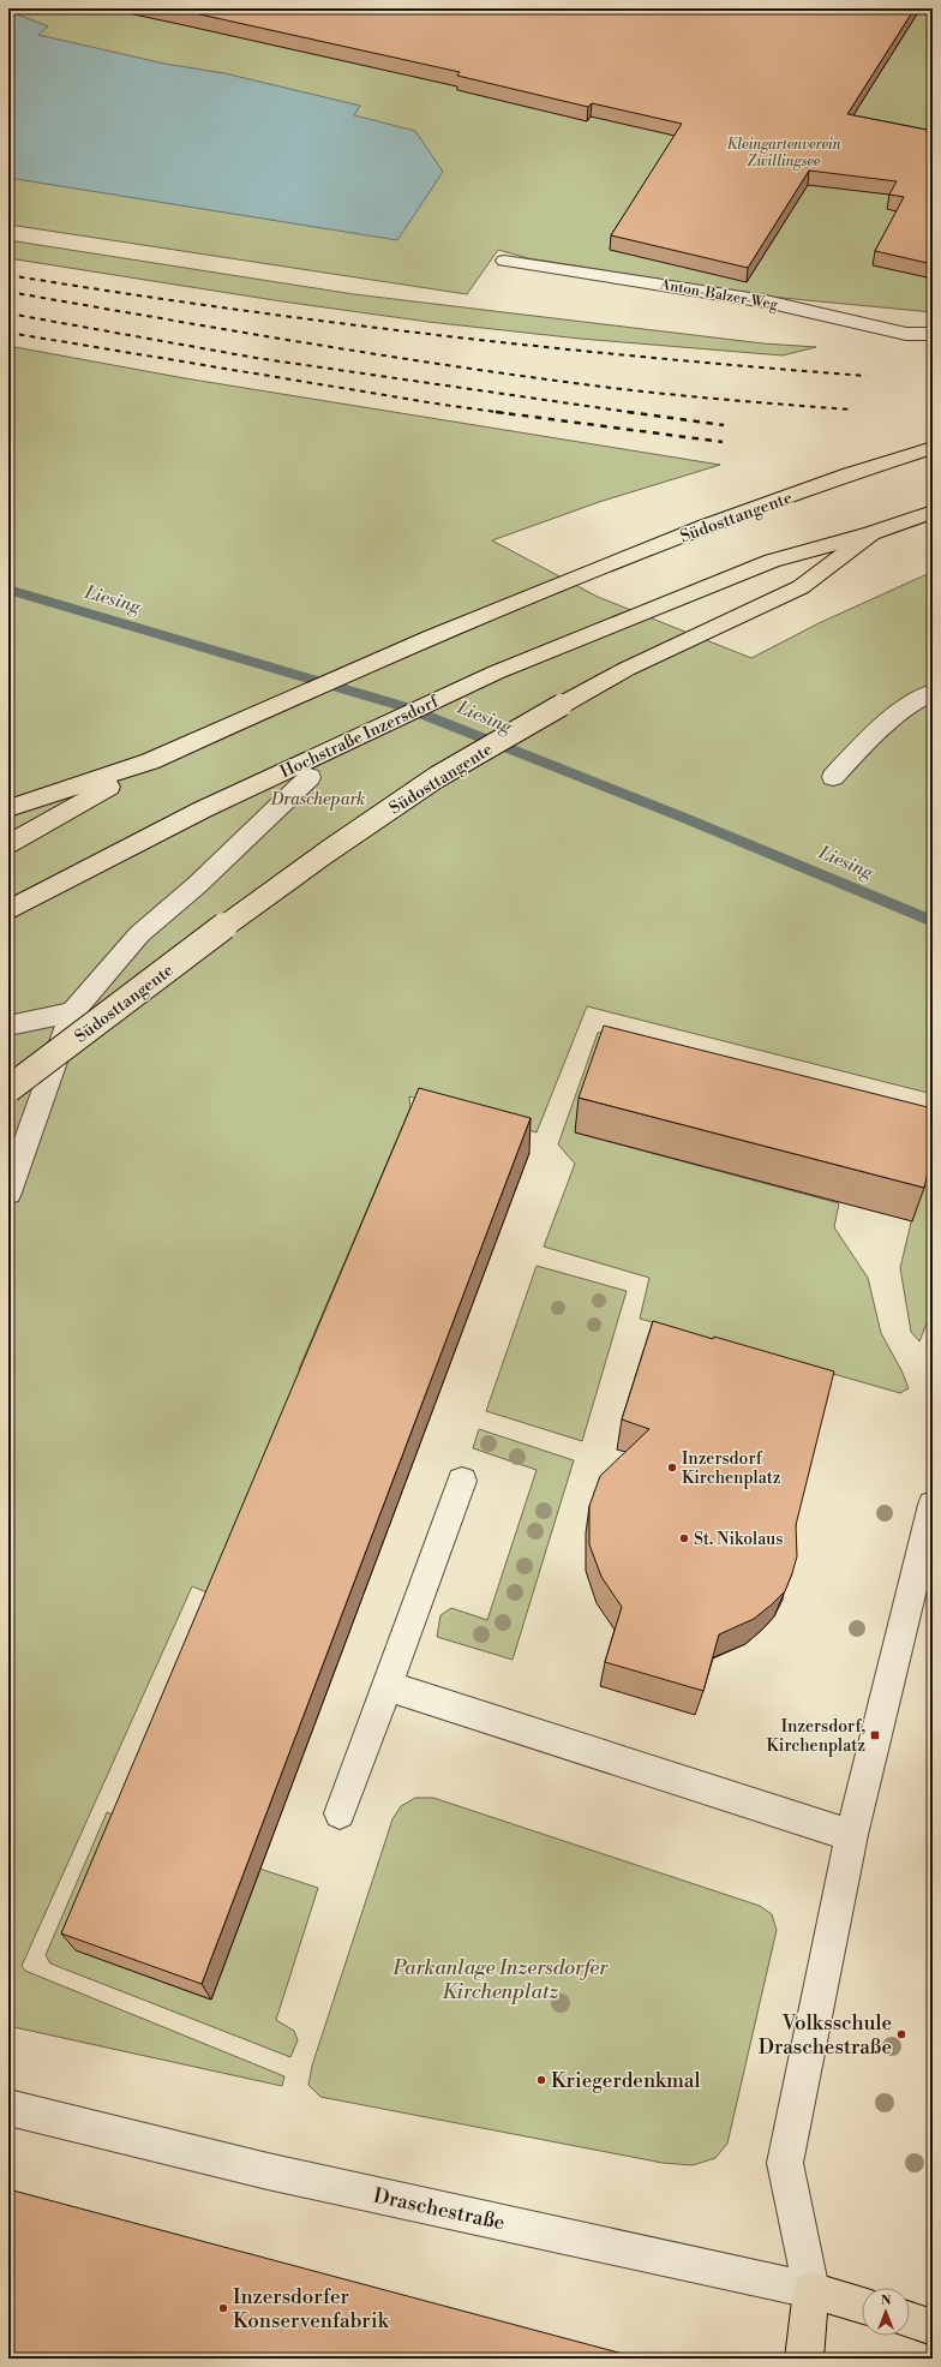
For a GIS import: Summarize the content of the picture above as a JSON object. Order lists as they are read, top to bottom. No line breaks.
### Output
{"streets":{"main road":["Südosttangente","Hochstraße Inzersdorf","Draschestraße"],"street":["Anton-Balzer-Weg"]},"crossings":[["Südosttangente","Hochstraße Inzersdorf"]],"water":["Liesing"],"parks":["Kleingartenverein Zwillingsee","Draschepark","Parkanlage Inzersdorfer Kirchenplatz"],"places":{"other":["Inzersdorf Kirchenplatz","St. Nikolaus","Volksschule Draschestraße","Kriegerdenkmal","Inzersdorfer Konservenfabrik"],"transit":["Inzersdorf, Kirchenplatz"]},"north":"top"}
